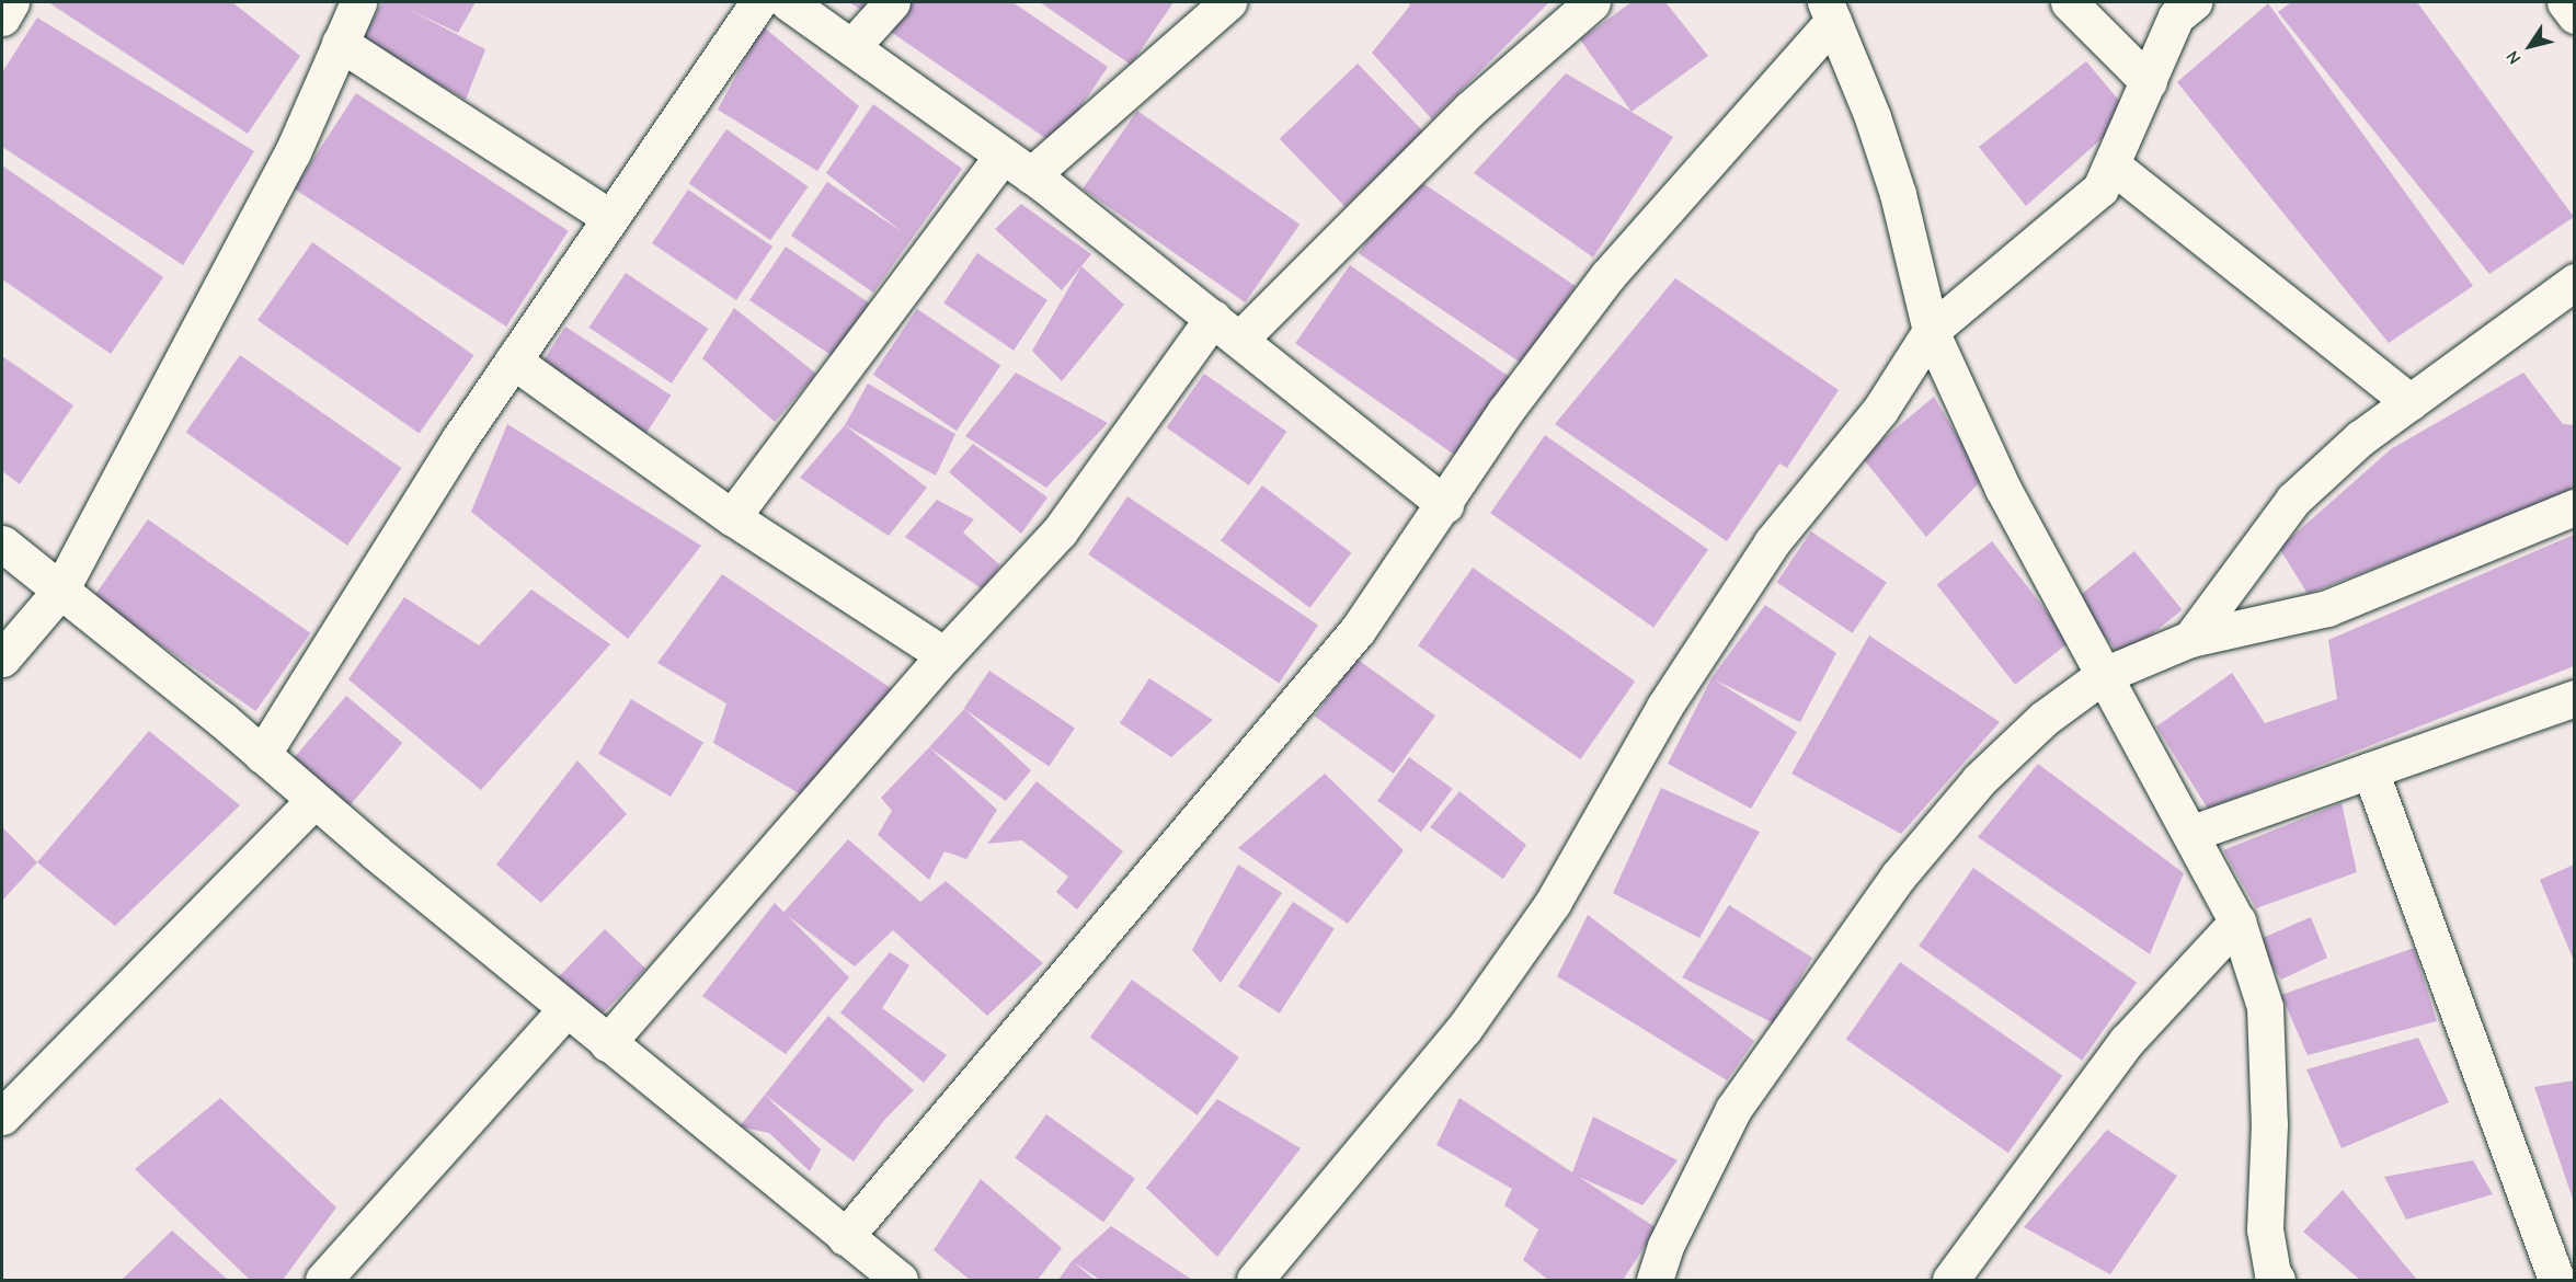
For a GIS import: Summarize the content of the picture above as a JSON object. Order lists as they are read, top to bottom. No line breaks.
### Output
{"north":"bottom left"}
